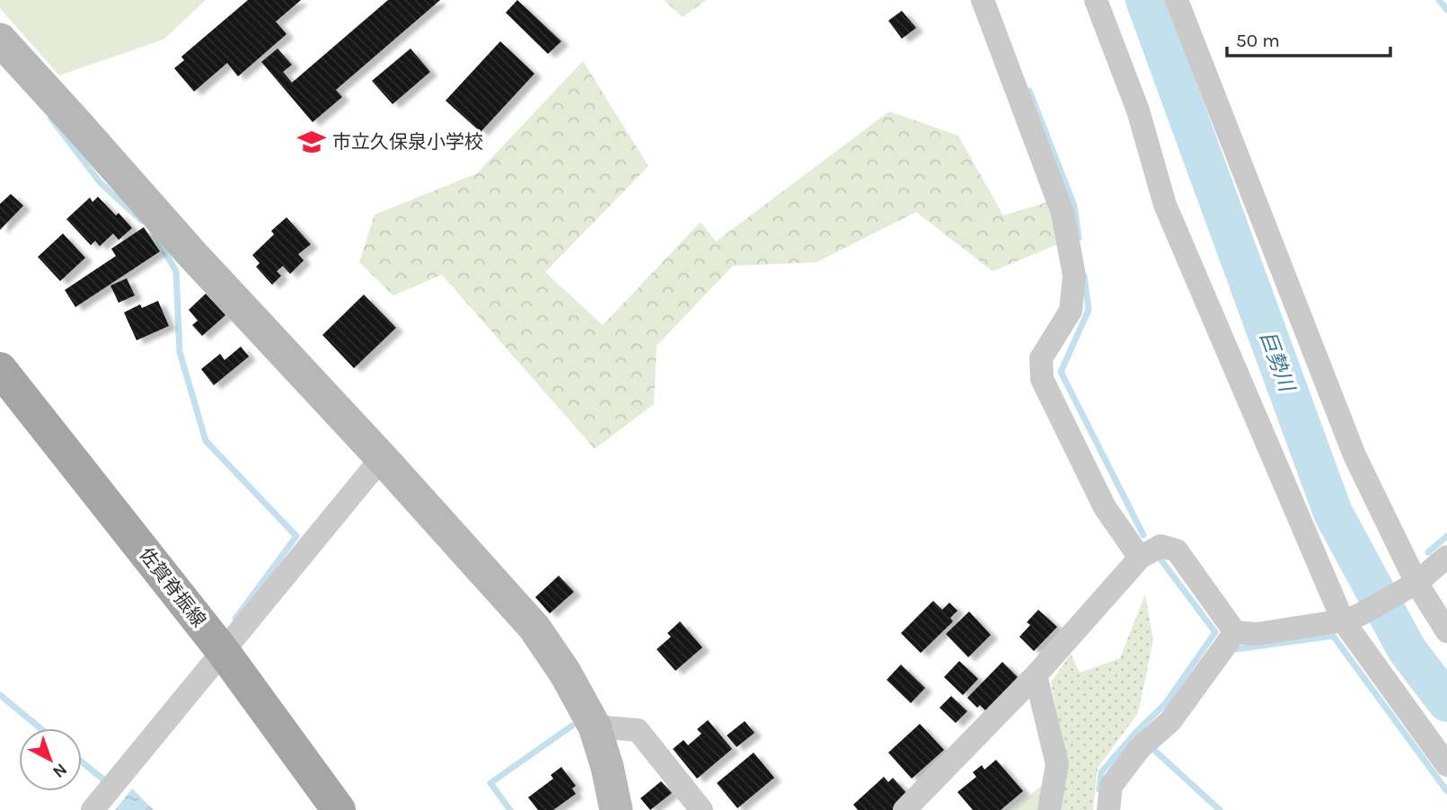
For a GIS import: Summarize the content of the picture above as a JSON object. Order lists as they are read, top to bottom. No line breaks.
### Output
{"streets":{"main road":["佐賀脊振線"]},"water":["巨勢川"],"places":{"school or university":["市立久保泉小学校"]},"scale_bar":"50 m","north":"bottom right"}
